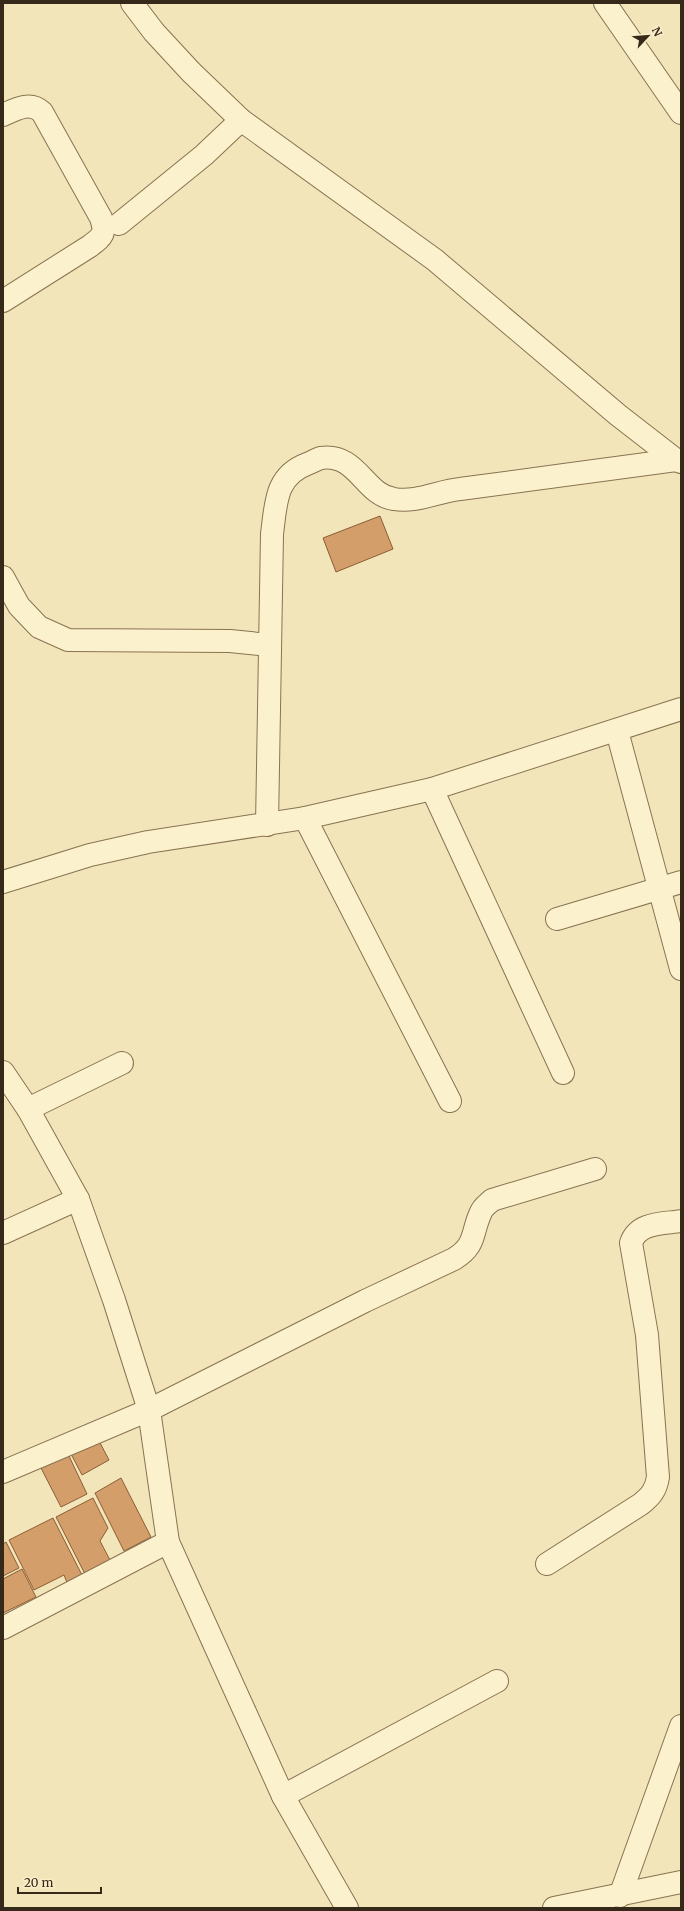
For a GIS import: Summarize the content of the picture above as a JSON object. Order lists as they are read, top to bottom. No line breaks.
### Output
{"scale_bar":"20 m","north":"top right"}
